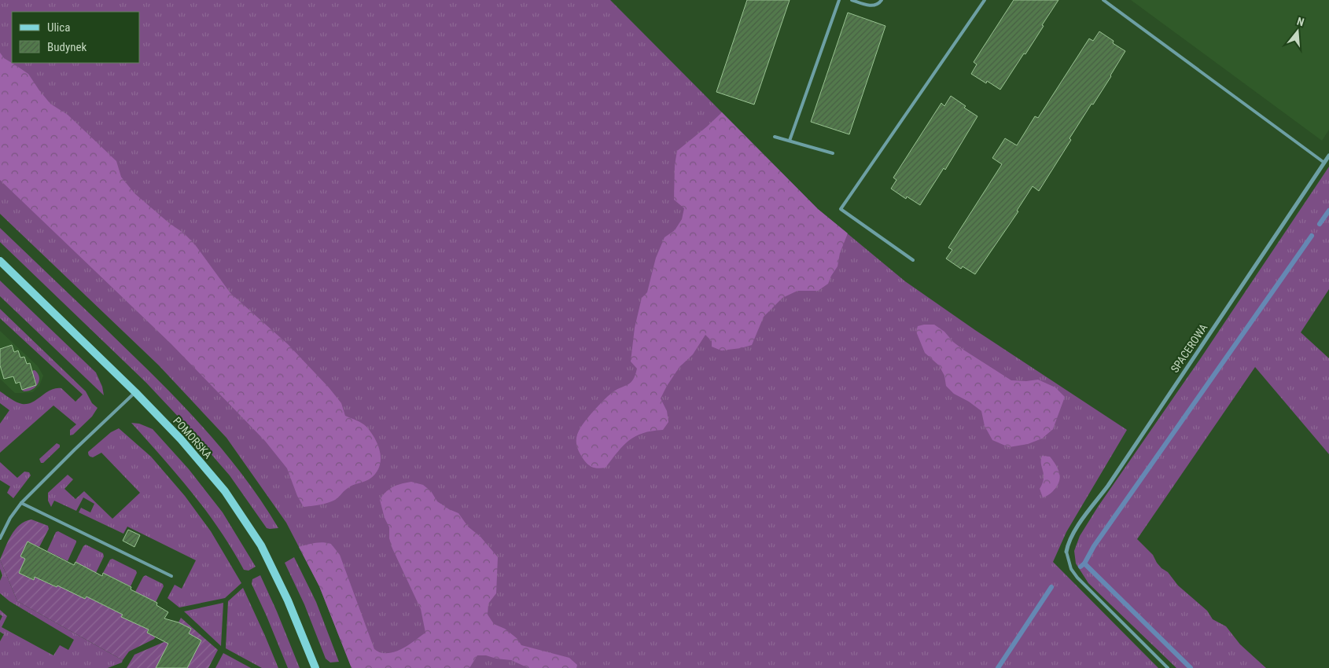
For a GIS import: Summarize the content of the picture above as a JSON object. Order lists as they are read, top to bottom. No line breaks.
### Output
{"streets":{"main road":["POMORSKA"],"street":["SPACEROWA"]},"legend":["Ulica","Budynek"],"north":"top"}
